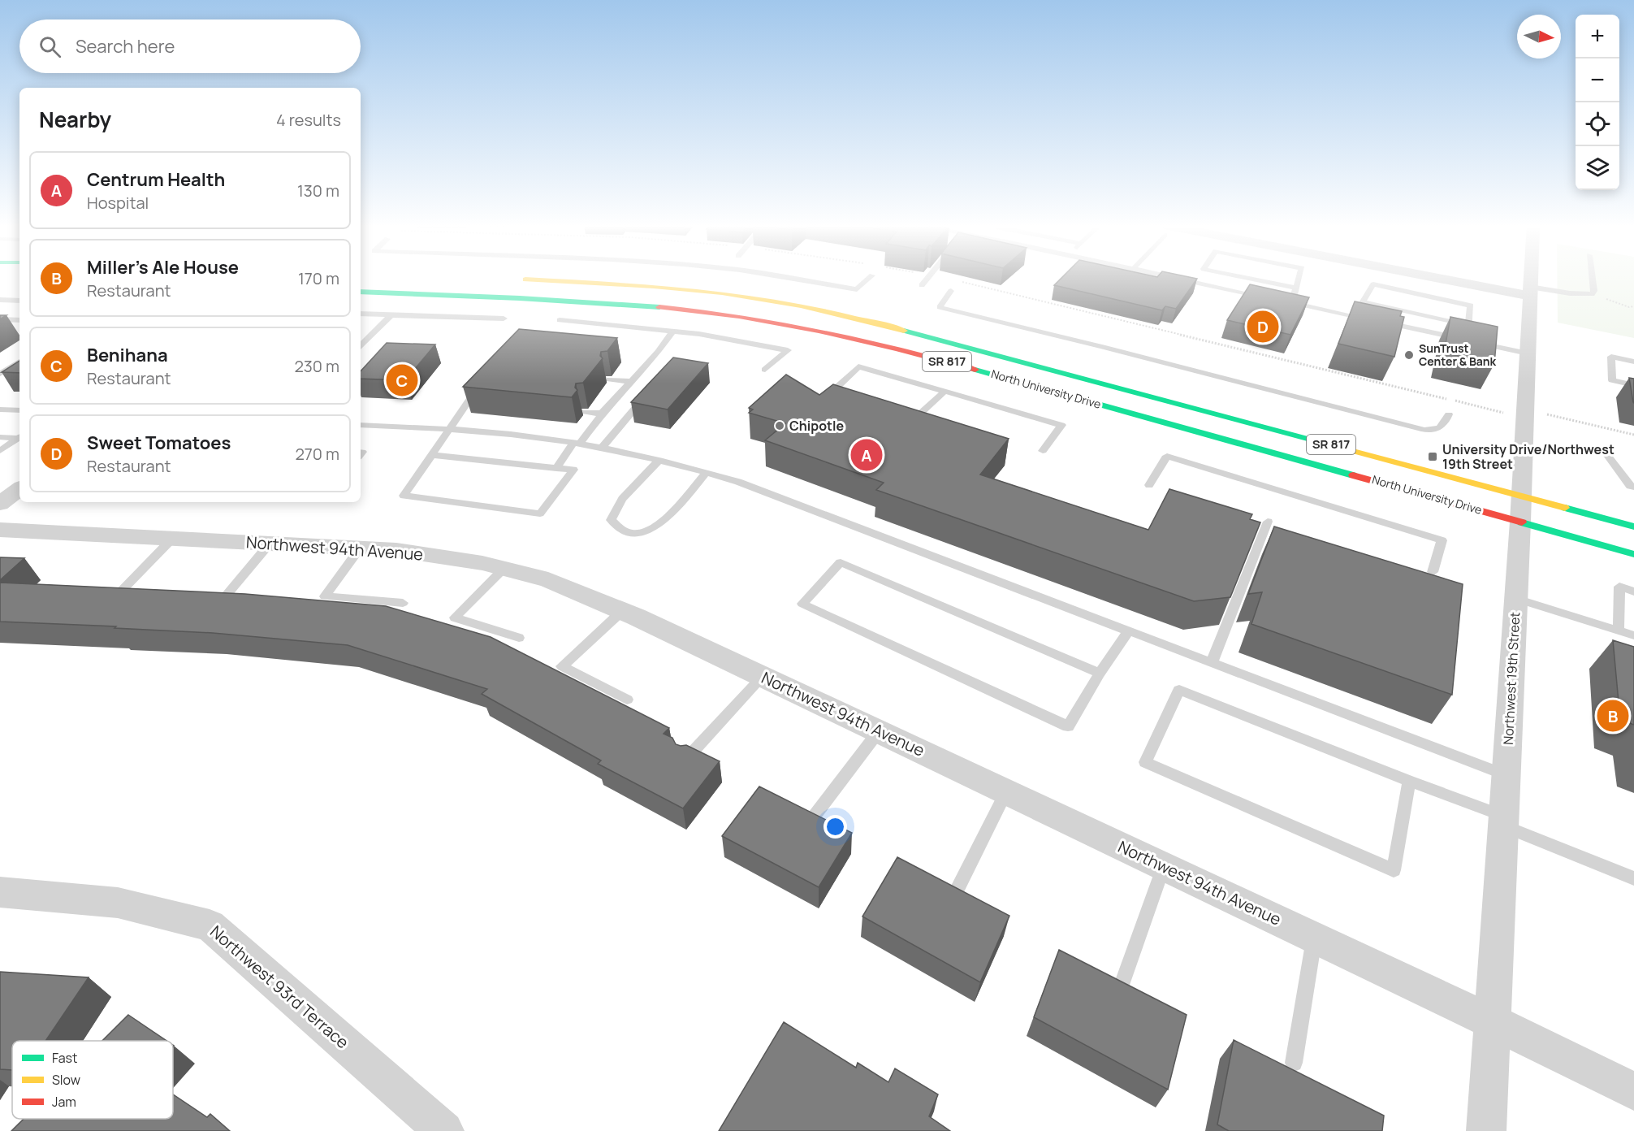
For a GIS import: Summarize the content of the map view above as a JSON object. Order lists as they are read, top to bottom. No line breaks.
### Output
{"streets":{"main road":["SR 817","North University Drive"],"street":["Northwest 94th Avenue","Northwest 19th Street","Northwest 93rd Terrace"]},"crossings":[["North University Drive","Northwest 19th Street"],["Northwest 94th Avenue","Northwest 19th Street"]],"places":{"other":["SunTrust Center & Bank","Chipotle"],"transit":["University Drive/Northwest 19th Street"]},"legend":["Fast","Slow","Jam"],"north":"right","page":{"map_buttons":["+","−"],"search":"Search here","heading":["Nearby","4 results"],"list":[{"mark":"A","name":"Centrum Health","note":"Hospital","value":"130 m"},{"mark":"B","name":"Miller's Ale House","note":"Restaurant","value":"170 m"},{"mark":"C","name":"Benihana","note":"Restaurant","value":"230 m"},{"mark":"D","name":"Sweet Tomatoes","note":"Restaurant","value":"270 m"}],"pins":["D","C","A","B"]}}
